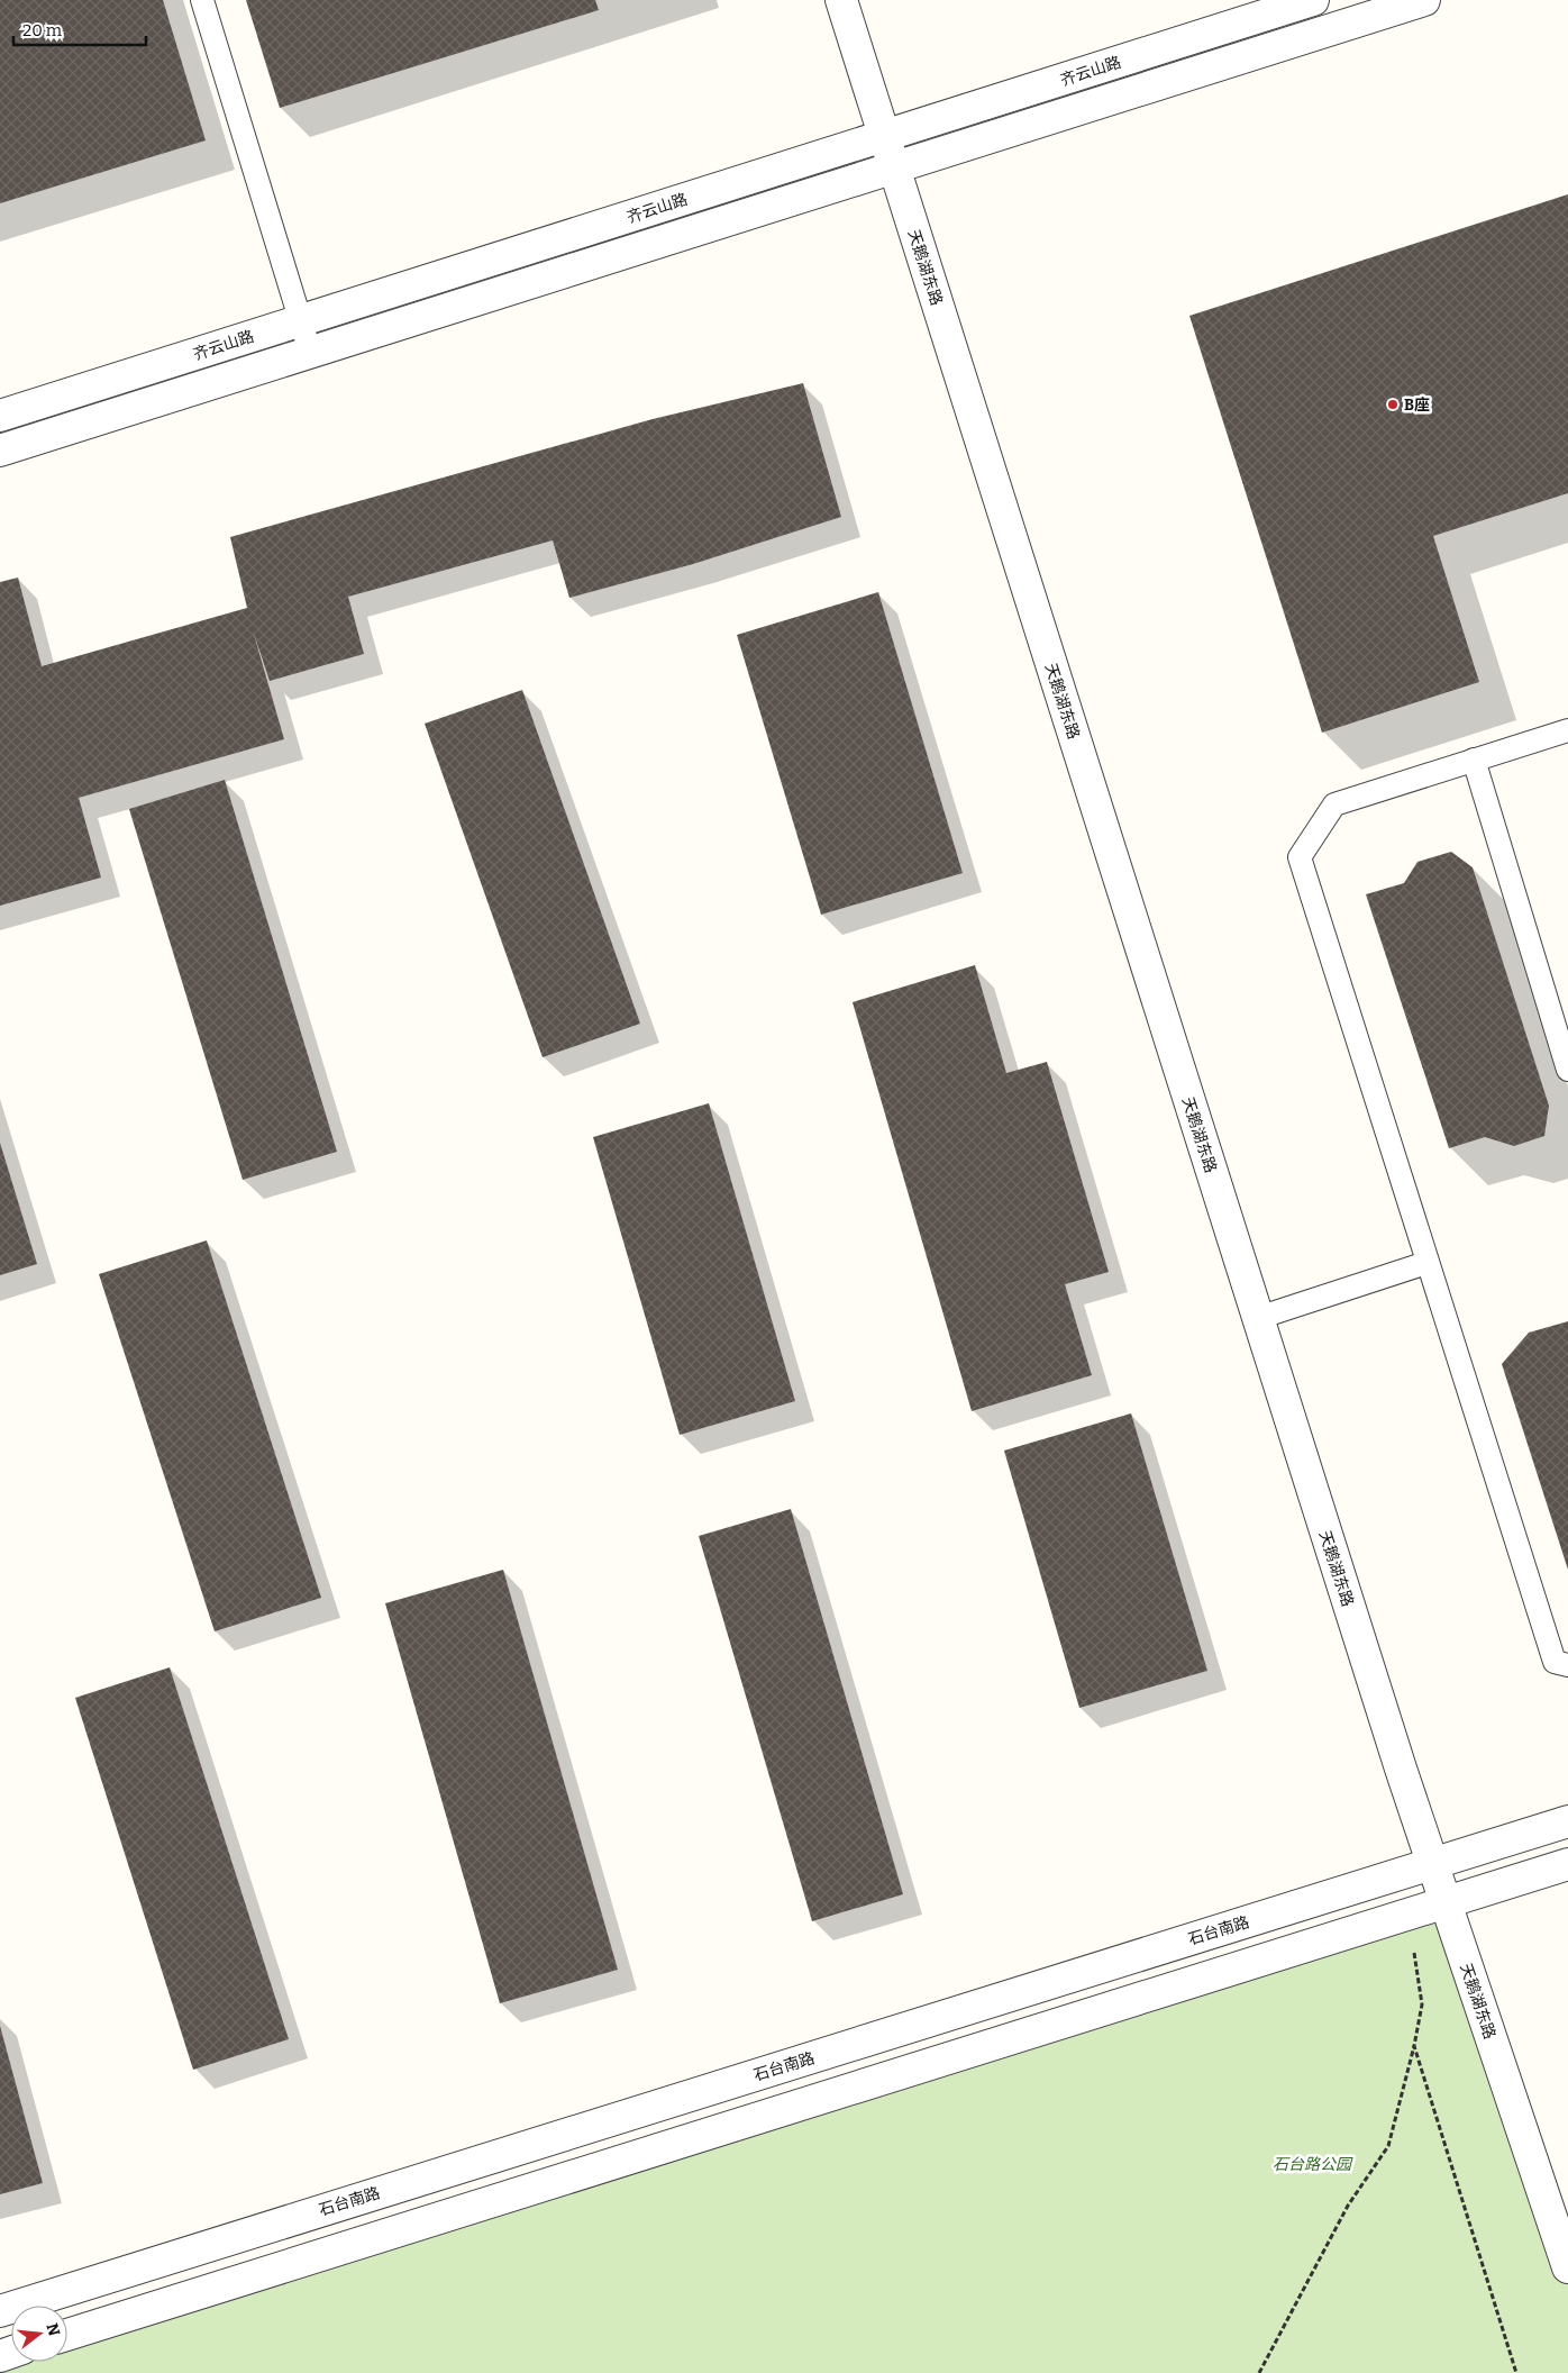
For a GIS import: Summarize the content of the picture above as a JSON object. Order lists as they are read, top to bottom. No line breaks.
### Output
{"streets":{"street":["齐云山路","天鹅湖东路","石台南路"]},"crossings":[["齐云山路","天鹅湖东路"],["天鹅湖东路","石台南路"]],"parks":["石台路公园"],"places":["B座"],"scale_bar":"20 m","north":"right"}
